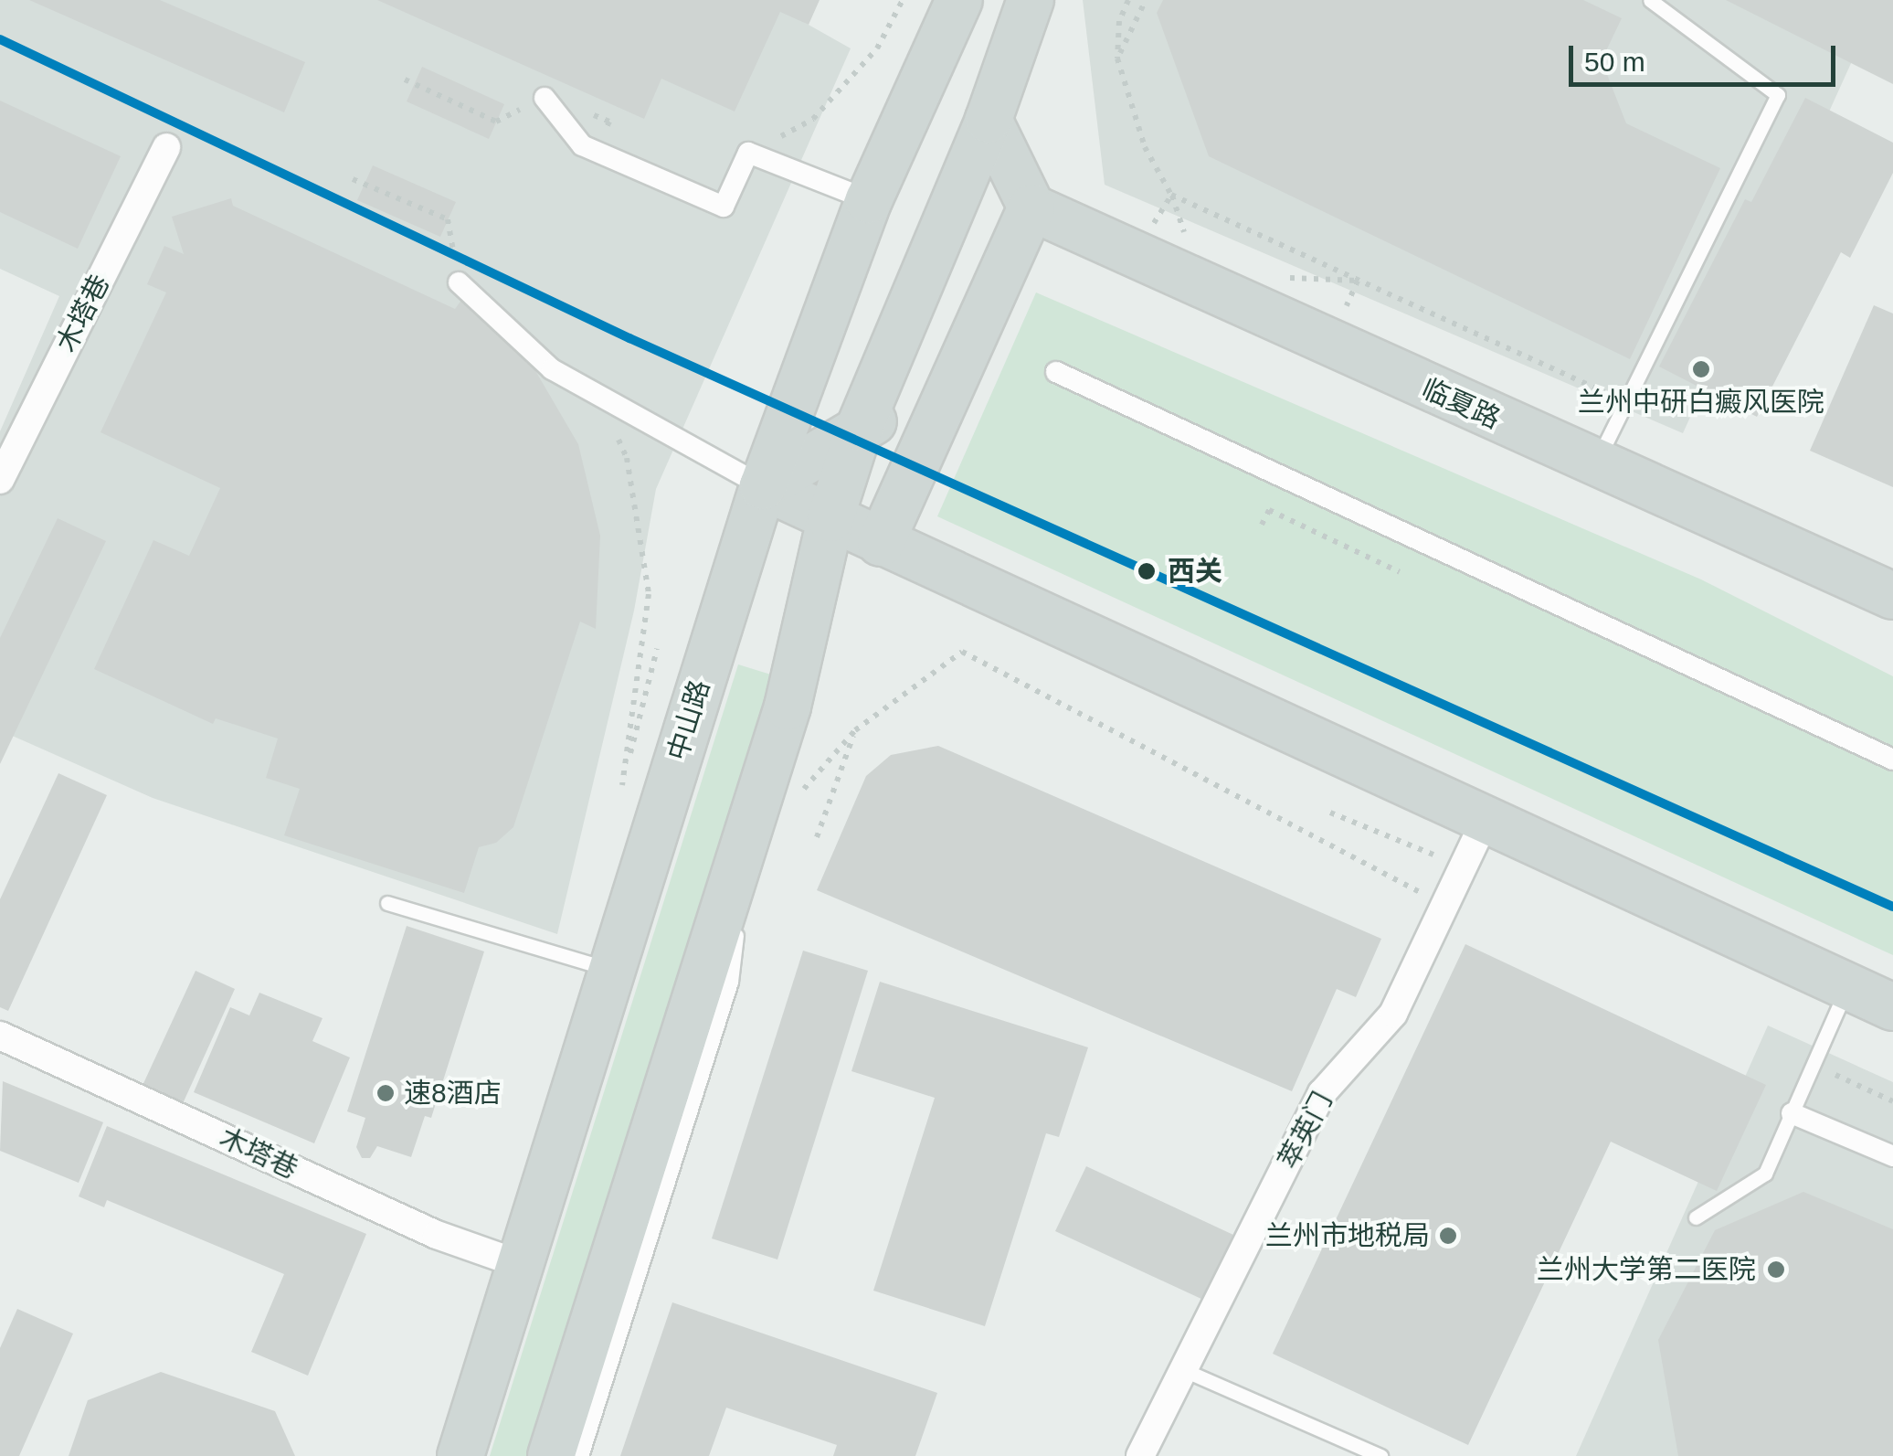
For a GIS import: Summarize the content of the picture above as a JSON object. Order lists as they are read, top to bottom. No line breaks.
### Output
{"streets":{"main road":["临夏路","中山路"],"street":["木塔巷","萃英门"]},"crossings":[["木塔巷","中山路"]],"places":["兰州中研白癜风医院","西关","速8酒店","兰州市地税局","兰州大学第二医院"],"scale_bar":"50 m"}
